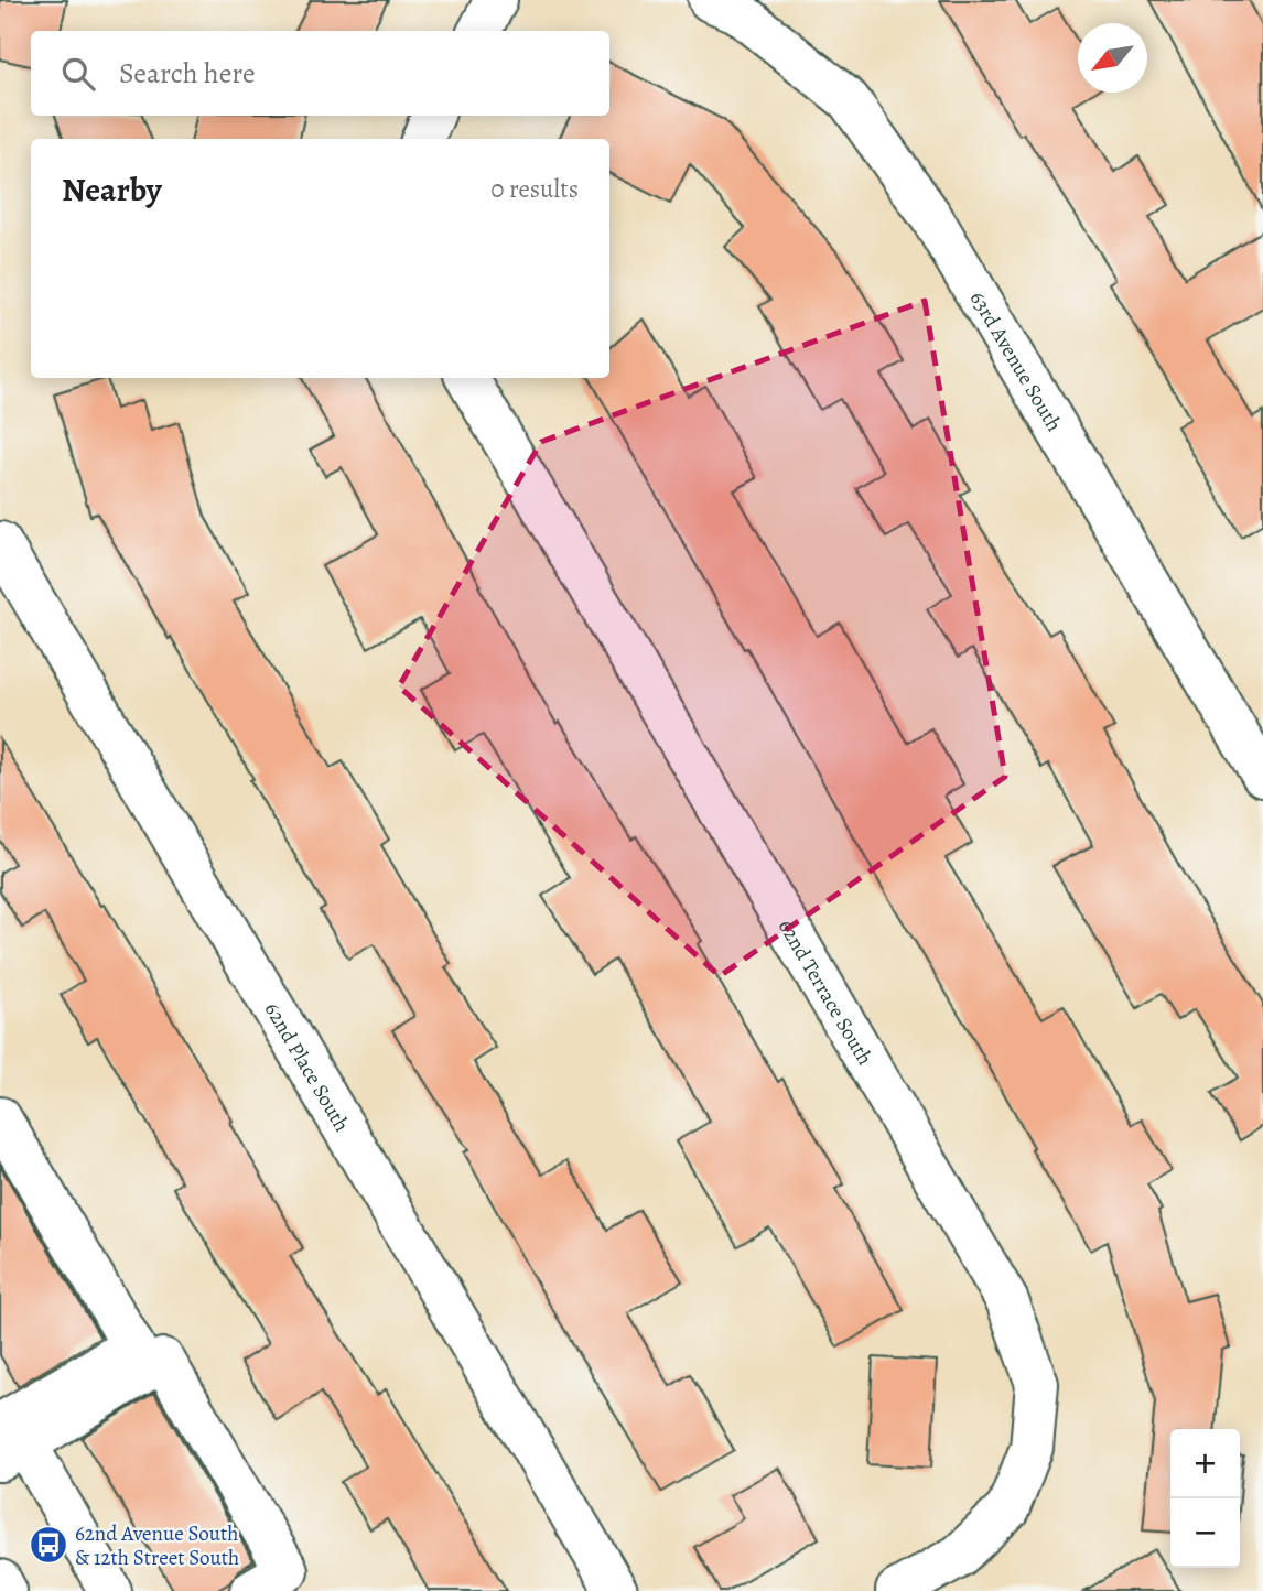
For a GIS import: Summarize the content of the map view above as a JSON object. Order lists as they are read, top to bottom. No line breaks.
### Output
{"streets":{"street":["63rd Avenue South","62nd Terrace South","62nd Place South"]},"places":{"bus stop":["62nd Avenue South & 12th Street South"]},"north":"bottom left","page":{"search":"Search here","heading":["Nearby","0 results"],"map_buttons":["+","−"]}}
